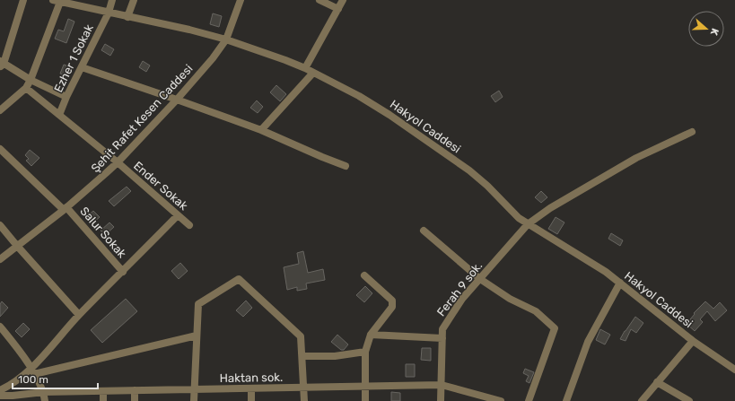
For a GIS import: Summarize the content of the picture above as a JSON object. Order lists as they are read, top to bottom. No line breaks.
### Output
{"streets":{"street":["Ezher 1 Sokak","Şehit Rafet Kesen Caddesi","Hakyol Caddesi","Ender Sokak","Salur Sokak","Ferah 9 sok.","Haktan sok."]},"crossings":[["Ezher 1 Sokak","Hakyol Caddesi"],["Ezher 1 Sokak","Ender Sokak"],["Şehit Rafet Kesen Caddesi","Hakyol Caddesi"],["Şehit Rafet Kesen Caddesi","Ender Sokak"],["Şehit Rafet Kesen Caddesi","Salur Sokak"],["Hakyol Caddesi","Ferah 9 sok."],["Ferah 9 sok.","Haktan sok."]],"scale_bar":"100 m","north":"right"}
